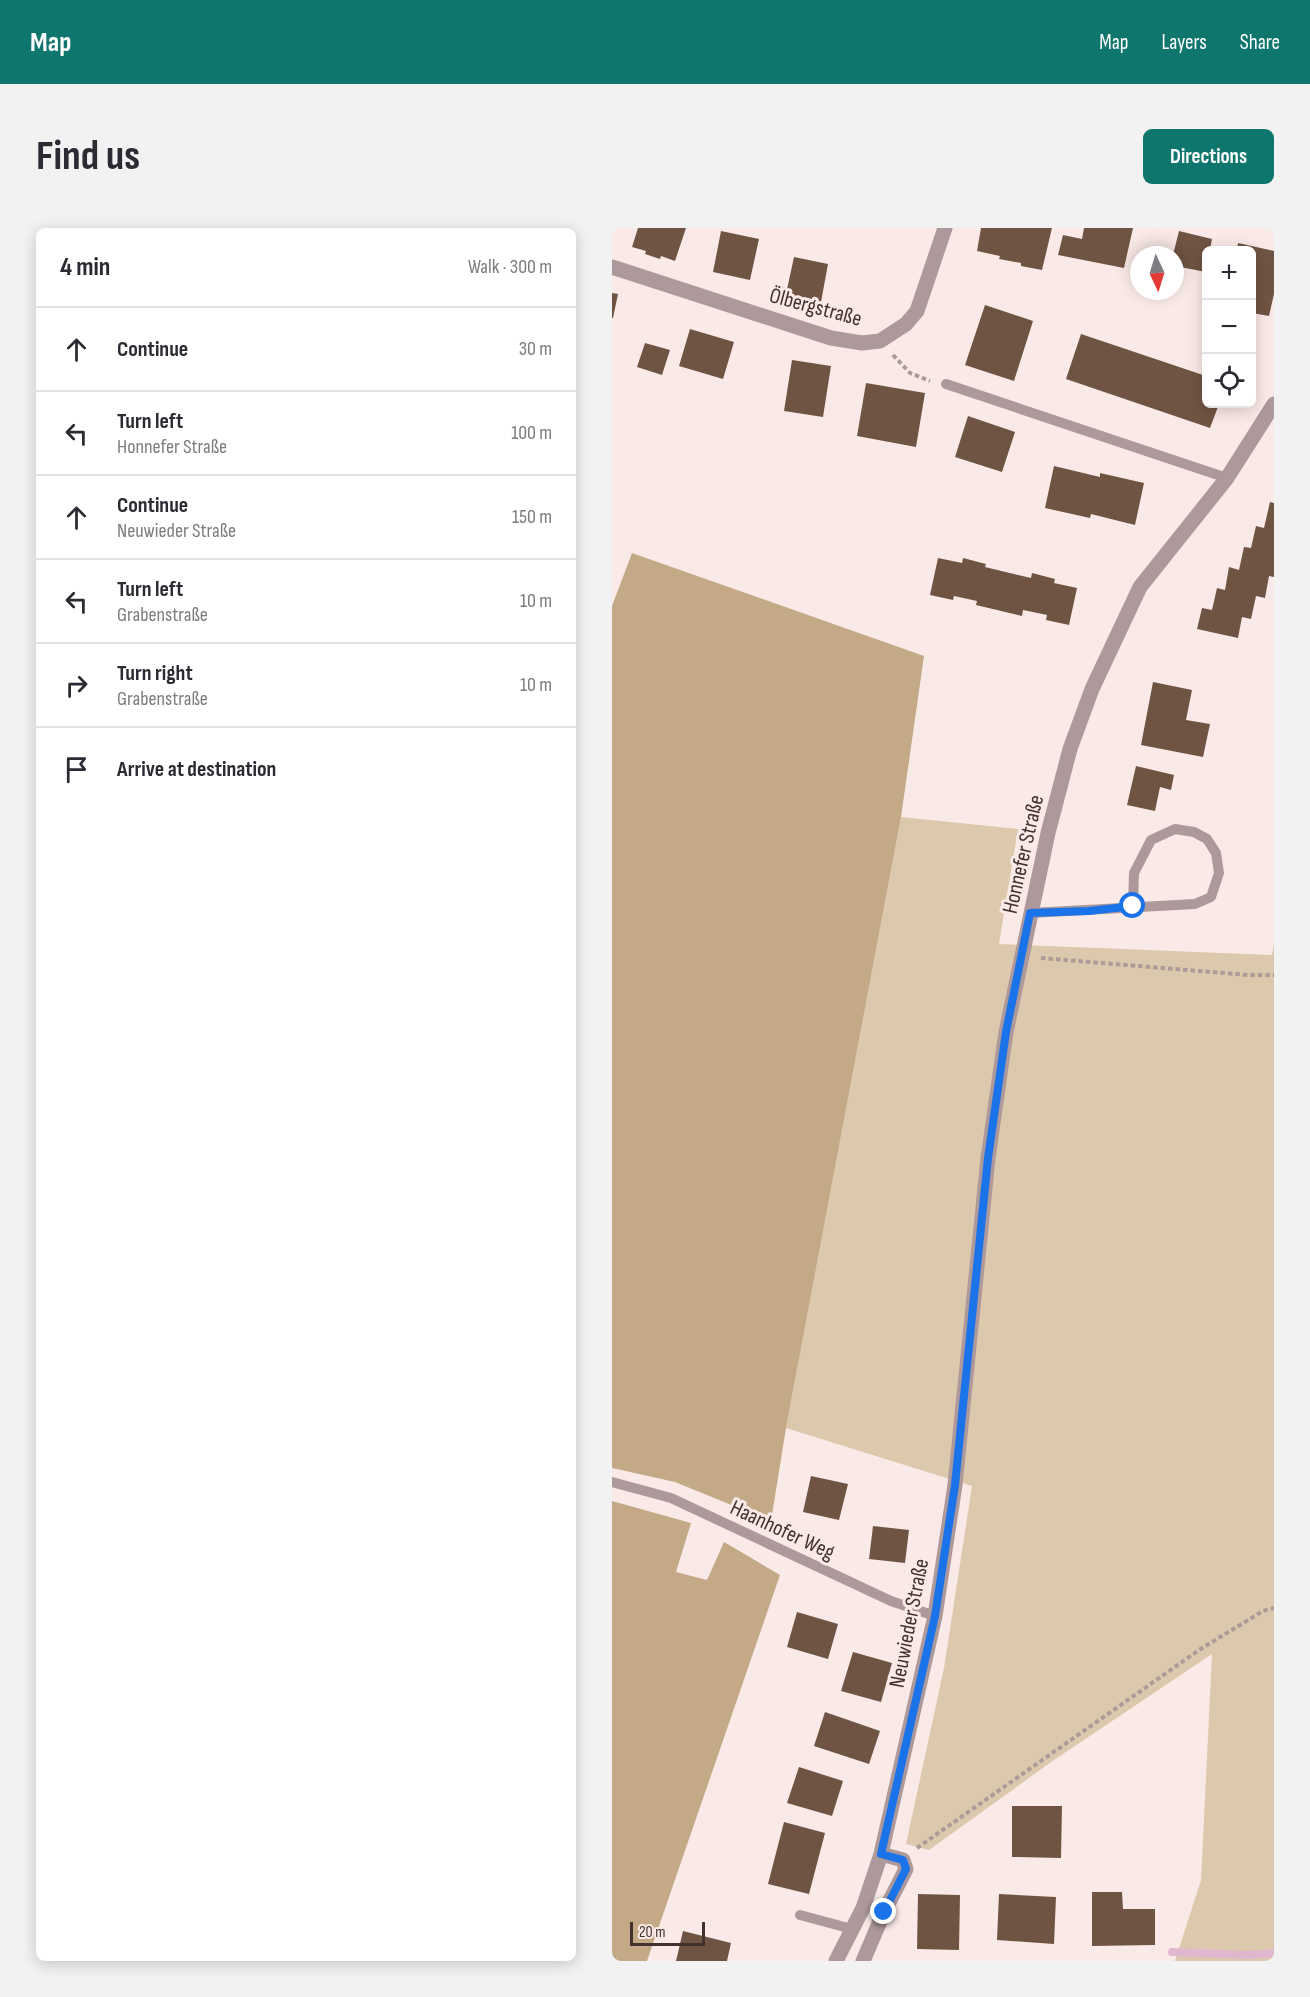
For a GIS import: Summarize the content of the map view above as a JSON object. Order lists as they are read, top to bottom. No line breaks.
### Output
{"streets":{"street":["Ölbergstraße","Honnefer Straße","Neuwieder Straße"],"lane":["Haanhofer Weg"]},"crossings":[["Honnefer Straße","Neuwieder Straße"],["Haanhofer Weg","Neuwieder Straße"]],"scale_bar":"20 m","north":"bottom","page":{"header":"Map","nav":["Map","Layers","Share"],"buttons":"Directions","title":"Find us","heading":["4 min","Walk · 300 m"],"map_buttons":["+","−"],"list":[["Continue","30 m"],["Turn left","Honnefer Straße","100 m"],["Continue","Neuwieder Straße","150 m"],["Turn left","Grabenstraße","10 m"],["Turn right","Grabenstraße","10 m"],"Arrive at destination"],"scale":"20 m"}}
